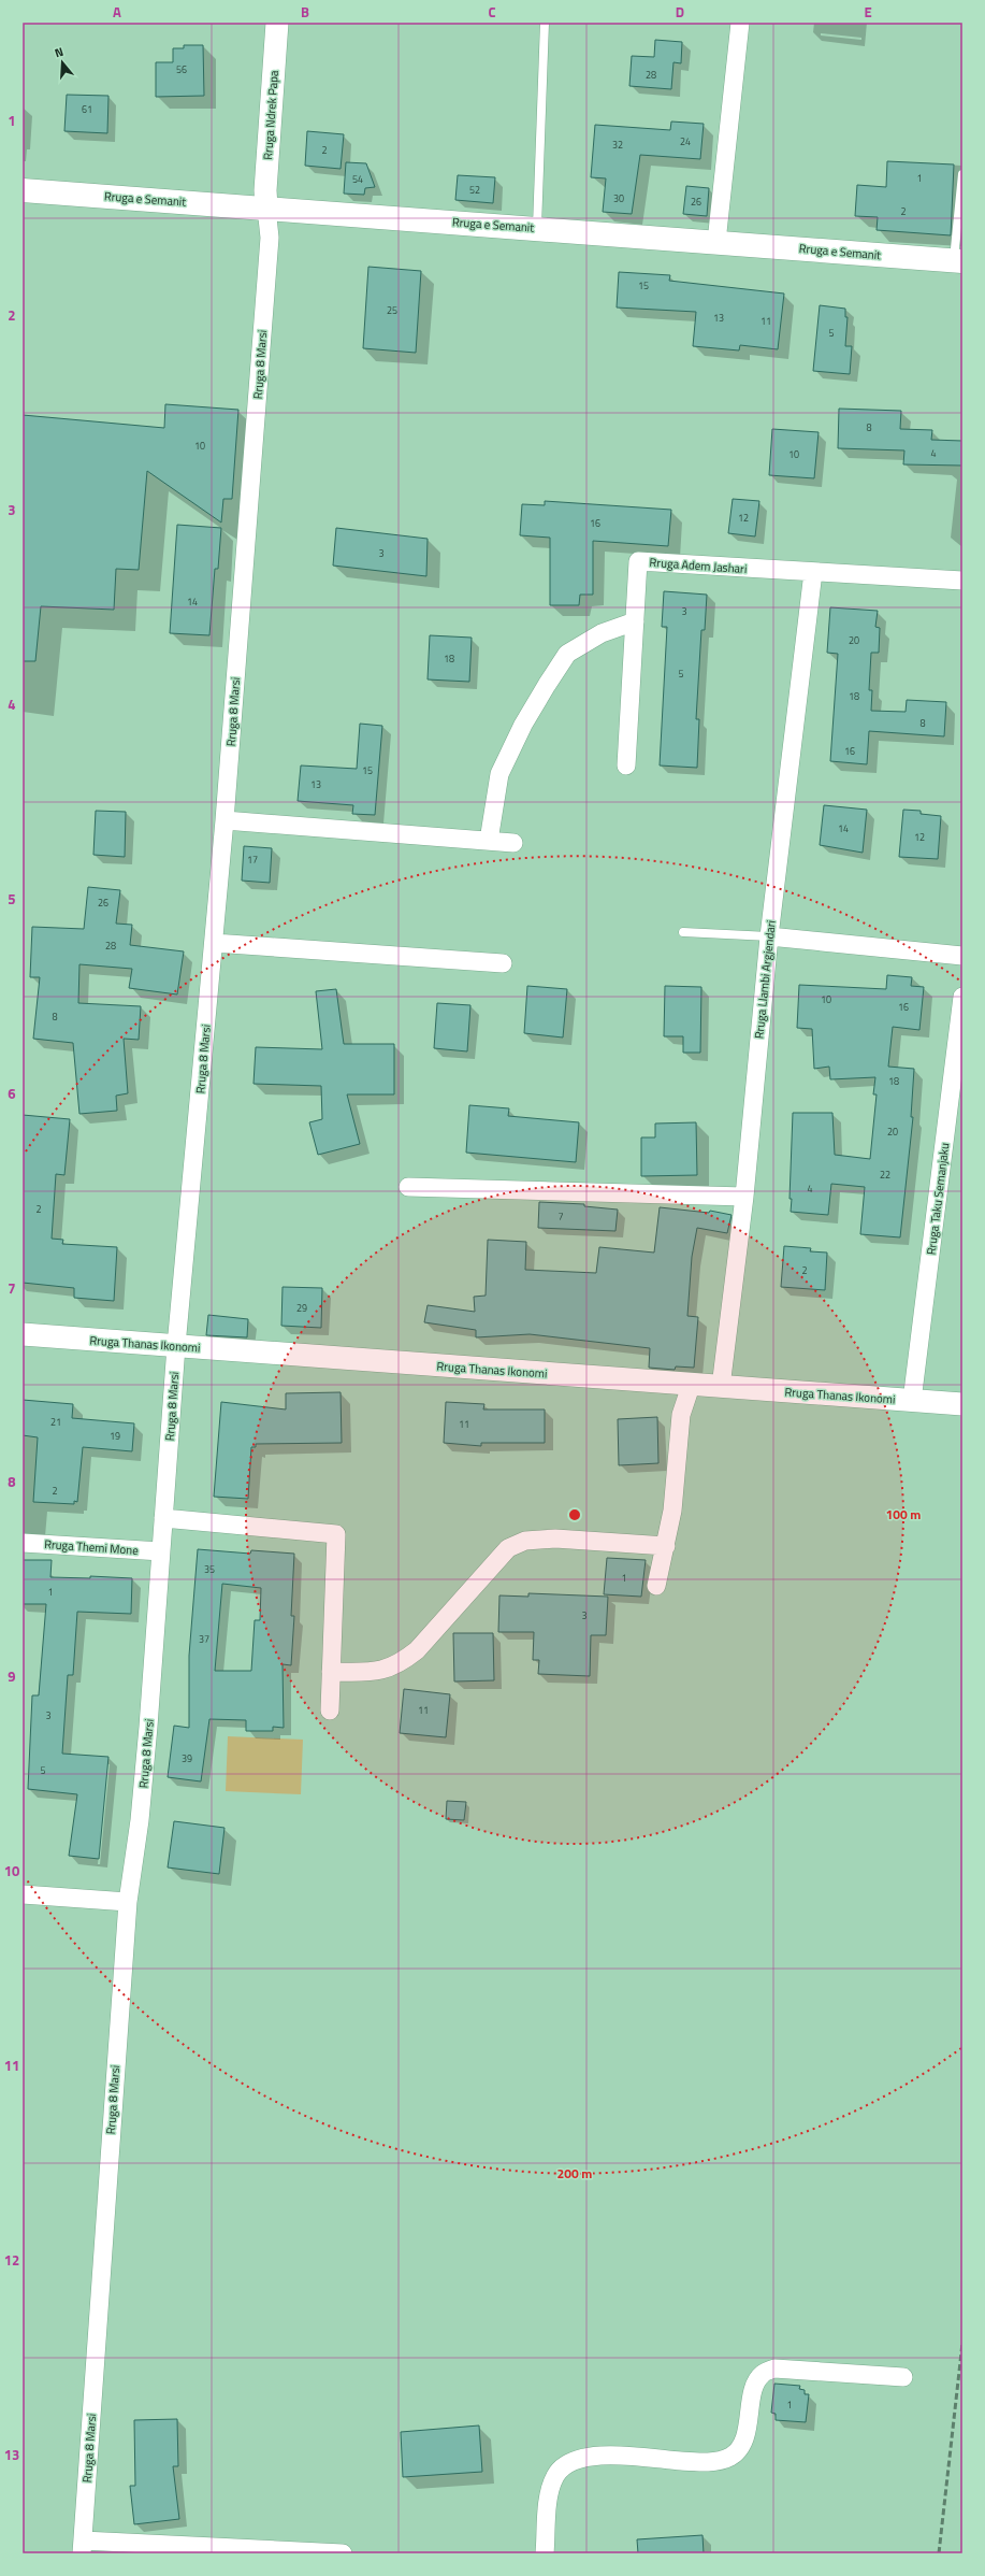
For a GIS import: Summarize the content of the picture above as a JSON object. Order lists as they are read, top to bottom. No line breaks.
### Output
{"streets":{"main road":["Rruga e Semanit"],"street":["Rruga Ndrek Papa","Rruga 8 Marsi","Rruga Adem Jashari","Rruga Llambi Argjendari","Rruga Taku Semanjaku","Rruga Thanas Ikonomi","Rruga Themi Mone"]},"crossings":[["Rruga Ndrek Papa","Rruga e Semanit"],["Rruga Ndrek Papa","Rruga 8 Marsi"],["Rruga e Semanit","Rruga 8 Marsi"],["Rruga 8 Marsi","Rruga Thanas Ikonomi"],["Rruga 8 Marsi","Rruga Themi Mone"],["Rruga Adem Jashari","Rruga Llambi Argjendari"],["Rruga Llambi Argjendari","Rruga Thanas Ikonomi"],["Rruga Taku Semanjaku","Rruga Thanas Ikonomi"]],"house_numbers":["56","28","61","24","32","2","1","54","52","30","26","2","15","25","13","11","5","8","10","4","10","12","16","3","14","3","20","18","5","18","8","16","15","13","14","12","17","26","28","10","16","8","18","20","22","4","2","7","2","29","21","11","19","2","35","1","1","3","37","11","3","39","5","1"],"north":"top","grid":{"columns":["A","B","C","D","E"],"rows":["1","2","3","4","5","6","7","8","9","10","11","12","13"]},"rings":["100 m","200 m"]}
